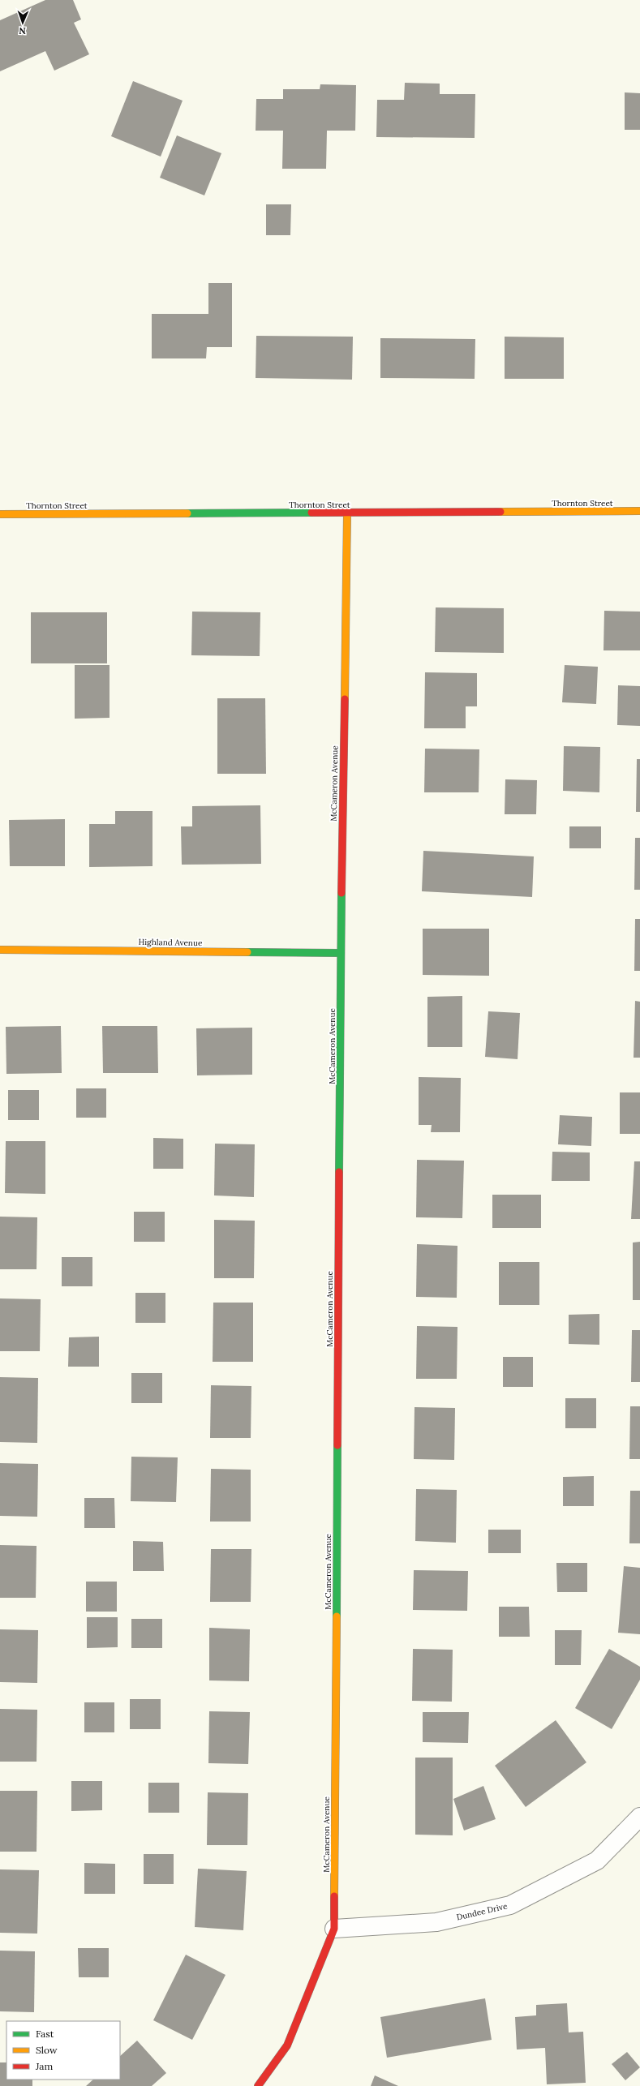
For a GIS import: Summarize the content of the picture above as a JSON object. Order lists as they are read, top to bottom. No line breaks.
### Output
{"streets":{"street":["Thornton Street","McCameron Avenue","Highland Avenue","Dundee Drive"]},"crossings":[["Thornton Street","McCameron Avenue"],["McCameron Avenue","Highland Avenue"],["McCameron Avenue","Dundee Drive"]],"legend":["Fast","Slow","Jam"],"north":"bottom"}
